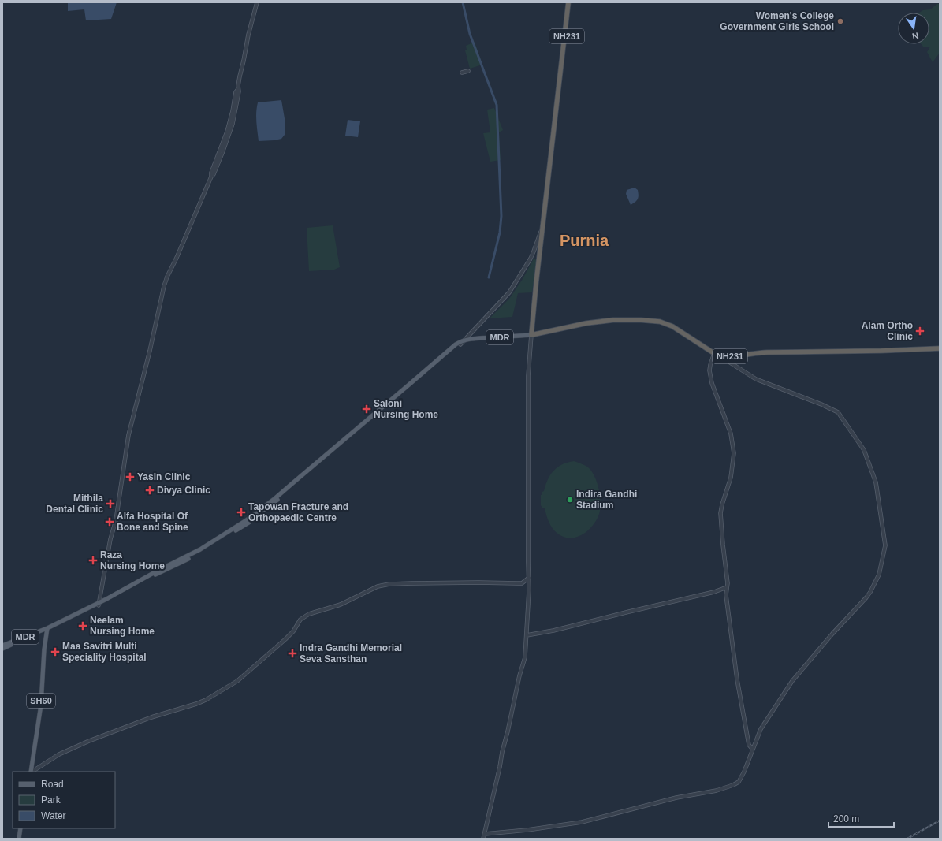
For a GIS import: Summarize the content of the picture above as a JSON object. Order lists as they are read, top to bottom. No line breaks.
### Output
{"streets":{"highway":["NH231"],"main road":["MDR","SH60"]},"crossings":[["NH231","MDR"],["MDR","SH60"]],"districts":["Purnia"],"places":{"other":["Women's College Government Girls School","Indira Gandhi Stadium"],"health":["Alam Ortho Clinic","Saloni Nursing Home","Yasin Clinic","Divya Clinic","Mithila Dental Clinic","Tapowan Fracture and Orthopaedic Centre","Alfa Hospital Of Bone and Spine","Raza Nursing Home","Neelam Nursing Home","Maa Savitri Multi Speciality Hospital","Indra Gandhi Memorial Seva Sansthan"]},"legend":["Road","Park","Water"],"scale_bar":"200 m","north":"bottom"}
